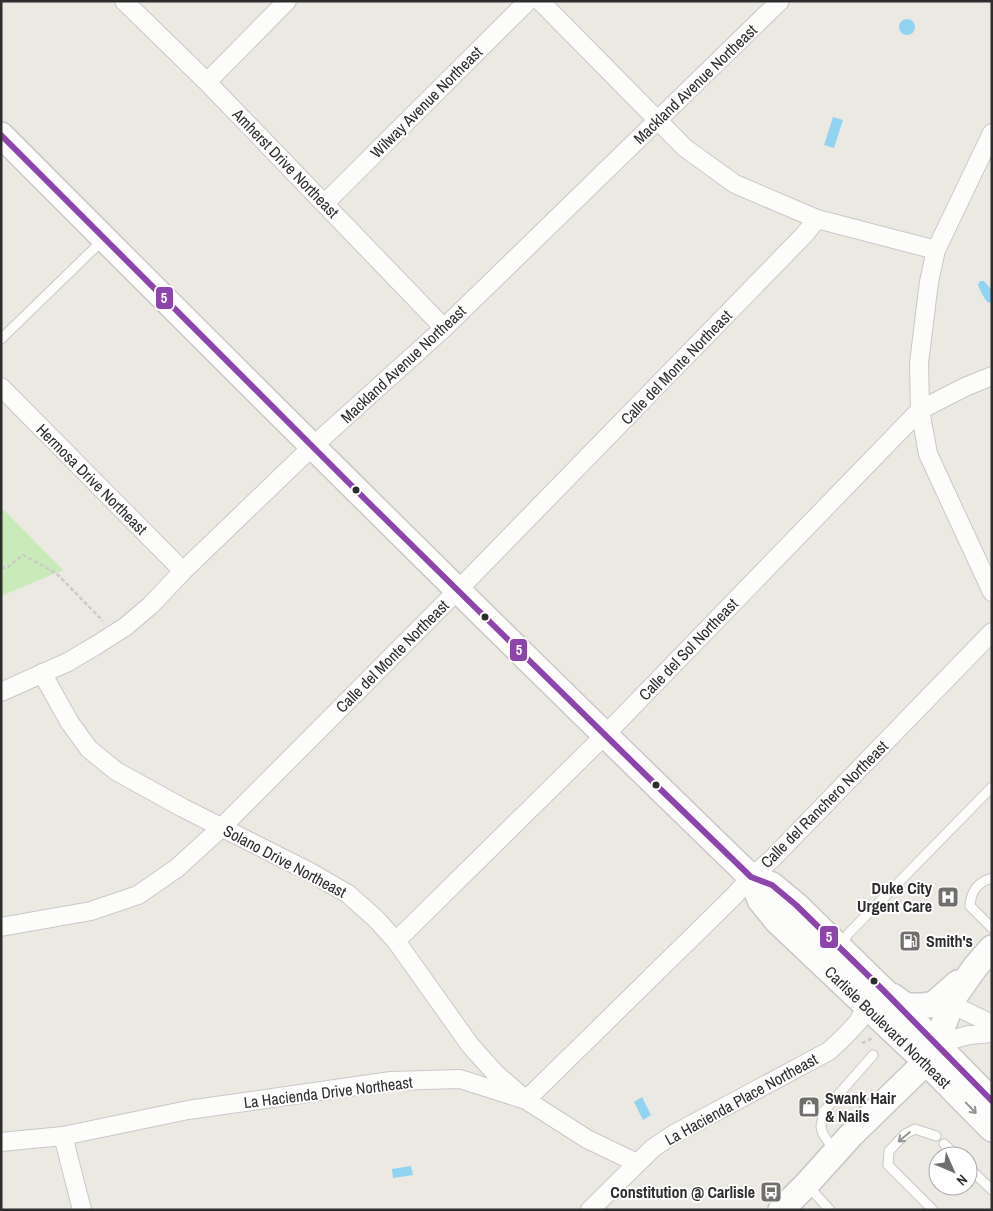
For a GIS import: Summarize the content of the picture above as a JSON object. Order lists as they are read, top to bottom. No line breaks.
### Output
{"streets":{"main road":["Carlisle Boulevard Northeast"],"street":["Mackland Avenue Northeast","Wilway Avenue Northeast","Amherst Drive Northeast","Calle del Monte Northeast","Hermosa Drive Northeast","Calle del Sol Northeast","Calle del Ranchero Northeast","Solano Drive Northeast","La Hacienda Drive Northeast","La Hacienda Place Northeast"]},"crossings":[["Mackland Avenue Northeast","Amherst Drive Northeast"],["Mackland Avenue Northeast","Hermosa Drive Northeast"],["Mackland Avenue Northeast","Solano Drive Northeast"],["Mackland Avenue Northeast","Carlisle Boulevard Northeast"],["Wilway Avenue Northeast","Amherst Drive Northeast"],["Calle del Monte Northeast","Solano Drive Northeast"],["Calle del Monte Northeast","Carlisle Boulevard Northeast"],["Calle del Sol Northeast","Solano Drive Northeast"],["Calle del Sol Northeast","Carlisle Boulevard Northeast"],["Calle del Ranchero Northeast","Solano Drive Northeast"],["Calle del Ranchero Northeast","Carlisle Boulevard Northeast"],["Calle del Ranchero Northeast","La Hacienda Drive Northeast"],["Solano Drive Northeast","La Hacienda Drive Northeast"],["Carlisle Boulevard Northeast","La Hacienda Place Northeast"],["La Hacienda Drive Northeast","La Hacienda Place Northeast"]],"places":{"hospital":["Duke City Urgent Care"],"fuel station":["Smith's"],"shop":["Swank Hair & Nails"],"bus stop":["Constitution @ Carlisle"]},"lines":["transit line 5"],"north":"bottom right"}
